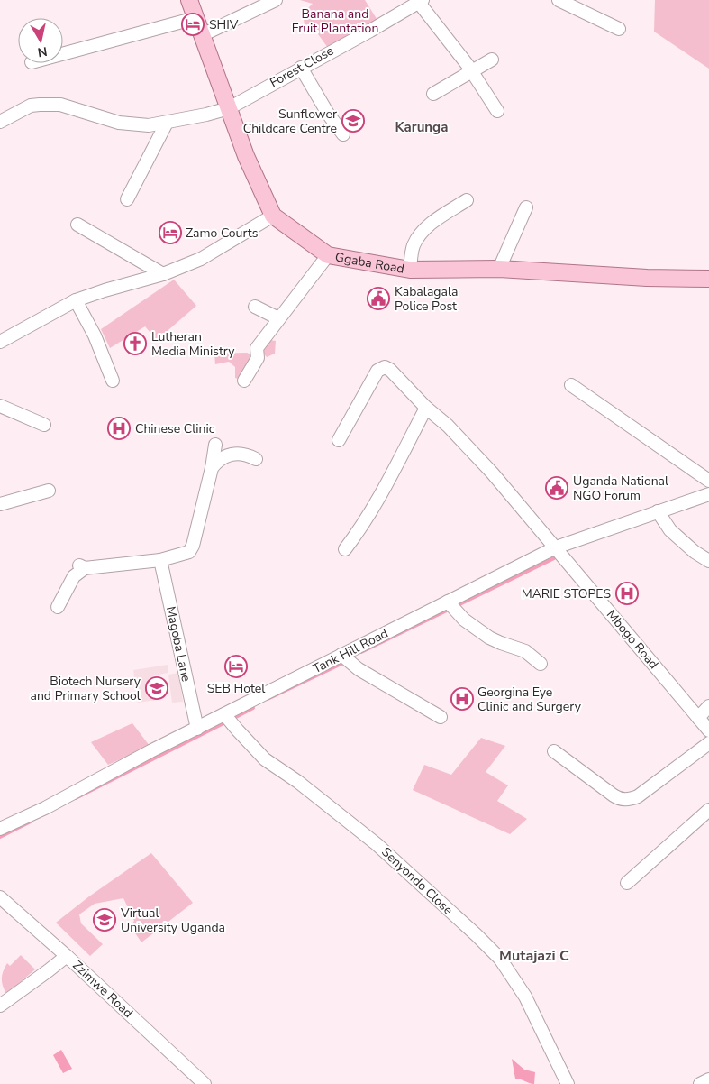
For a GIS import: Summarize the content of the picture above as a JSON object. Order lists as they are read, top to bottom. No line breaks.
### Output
{"streets":{"main road":["Ggaba Road"],"street":["Forest Close","Mbogo Road","Magoba Lane","Tank Hill Road","Senyondo Close","Zzimwe Road"]},"crossings":[["Forest Close","Ggaba Road"],["Mbogo Road","Tank Hill Road"],["Magoba Lane","Tank Hill Road"],["Tank Hill Road","Senyondo Close"]],"districts":["Karunga","Mutajazi C"],"parks":["Banana and Fruit Plantation"],"places":{"hotel":["SHIV","Zamo Courts","SEB Hotel"],"school or university":["Sunflower Childcare Centre","Biotech Nursery and Primary School","Virtual University Uganda"],"public building":["Kabalagala Police Post","Uganda National NGO Forum"],"church":["Lutheran Media Ministry"],"hospital":["Chinese Clinic","MARIE STOPES","Georgina Eye Clinic and Surgery"]},"north":"bottom"}
